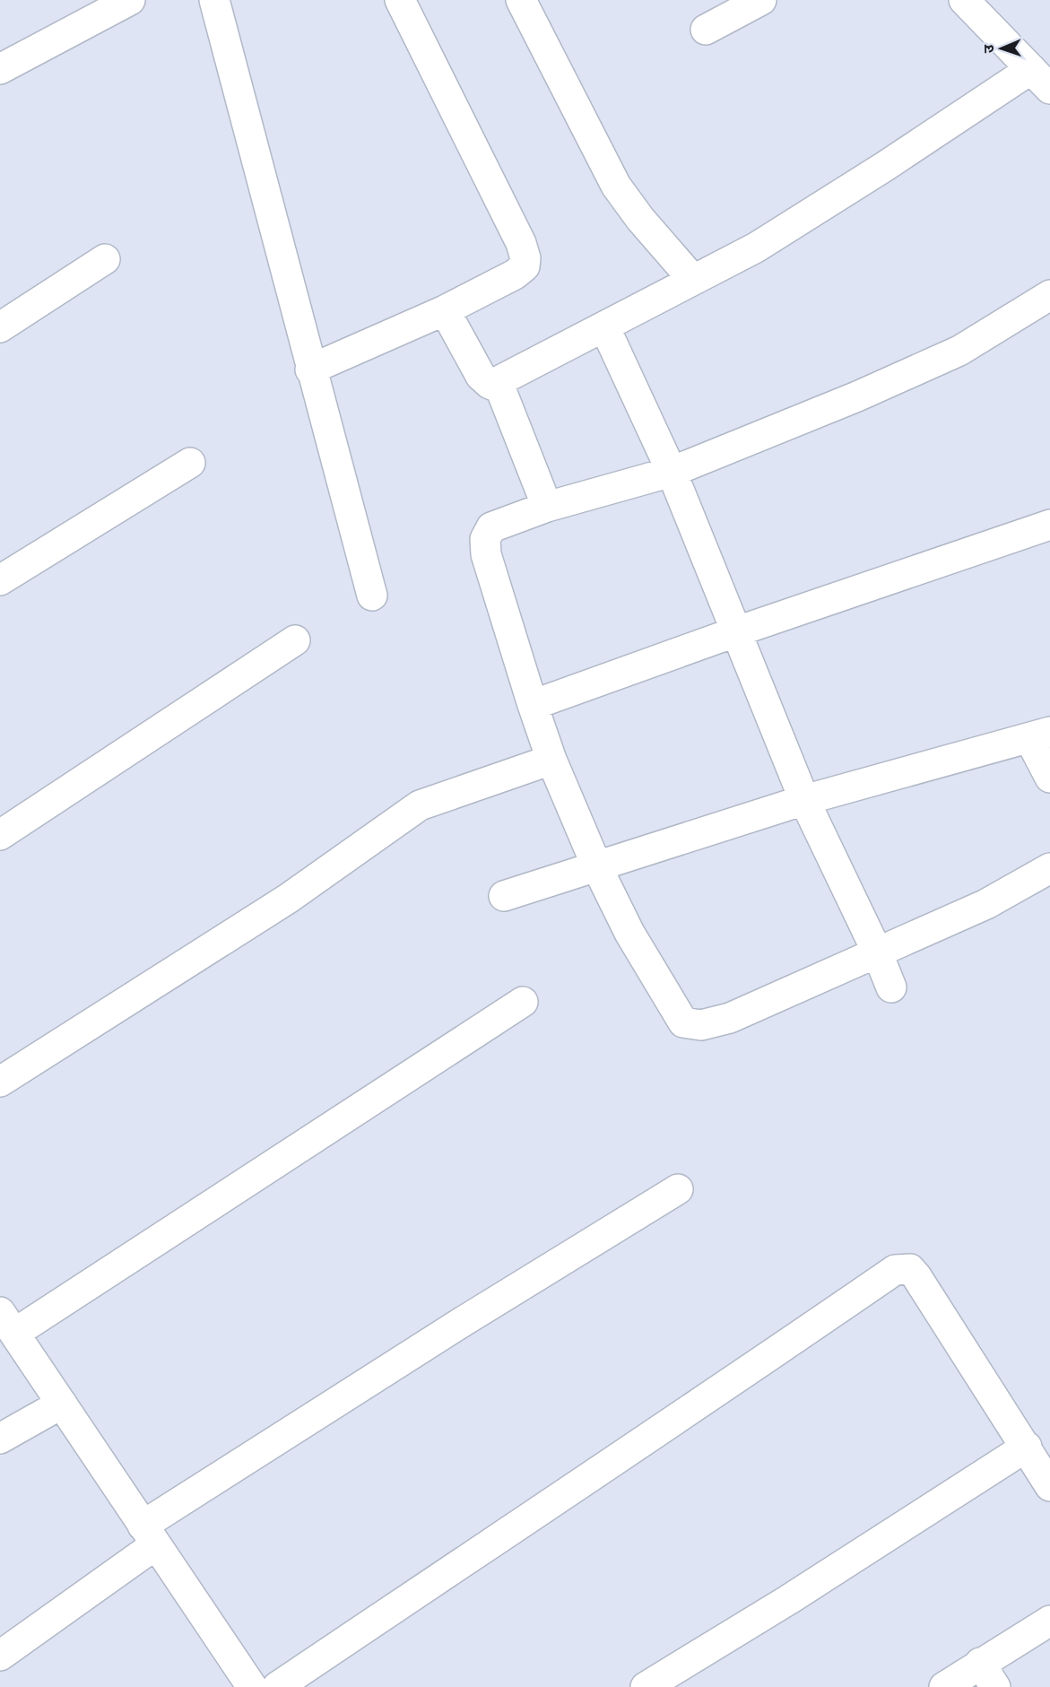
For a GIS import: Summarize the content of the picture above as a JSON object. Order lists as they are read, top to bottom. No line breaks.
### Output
{"north":"left"}
